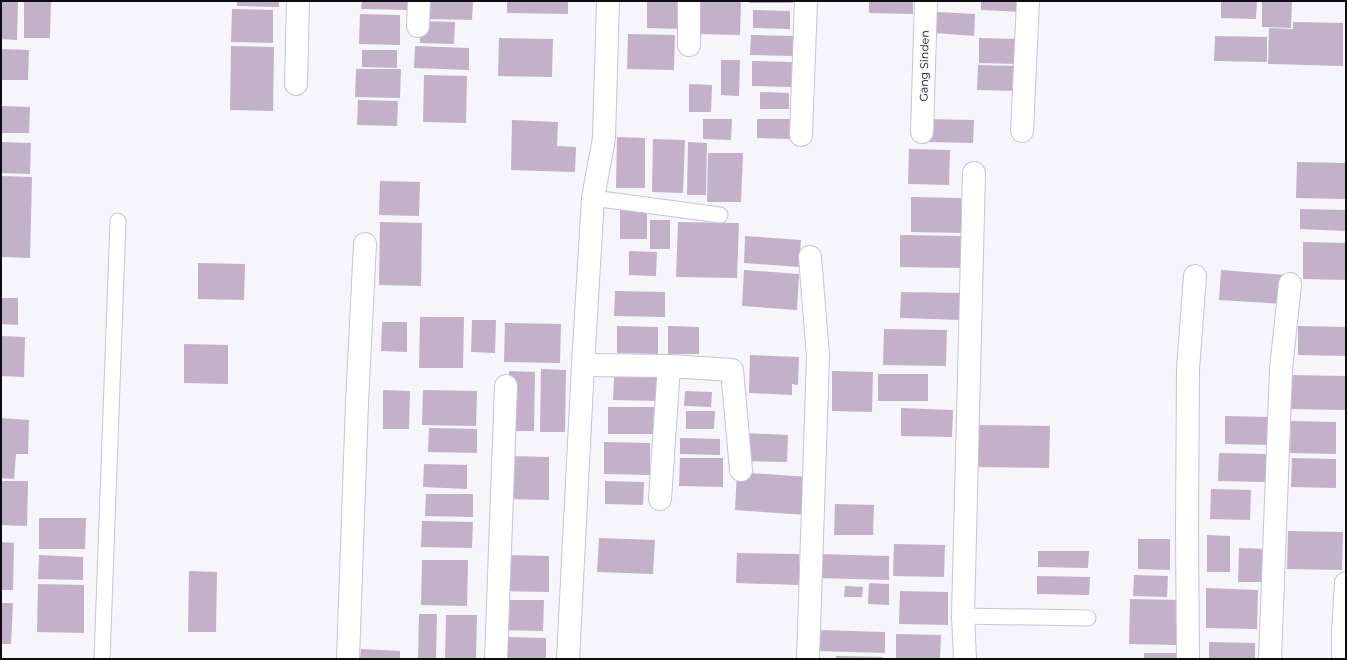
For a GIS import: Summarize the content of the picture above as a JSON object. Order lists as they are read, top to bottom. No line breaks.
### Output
{"streets":{"street":["Gang Sinden"]}}
